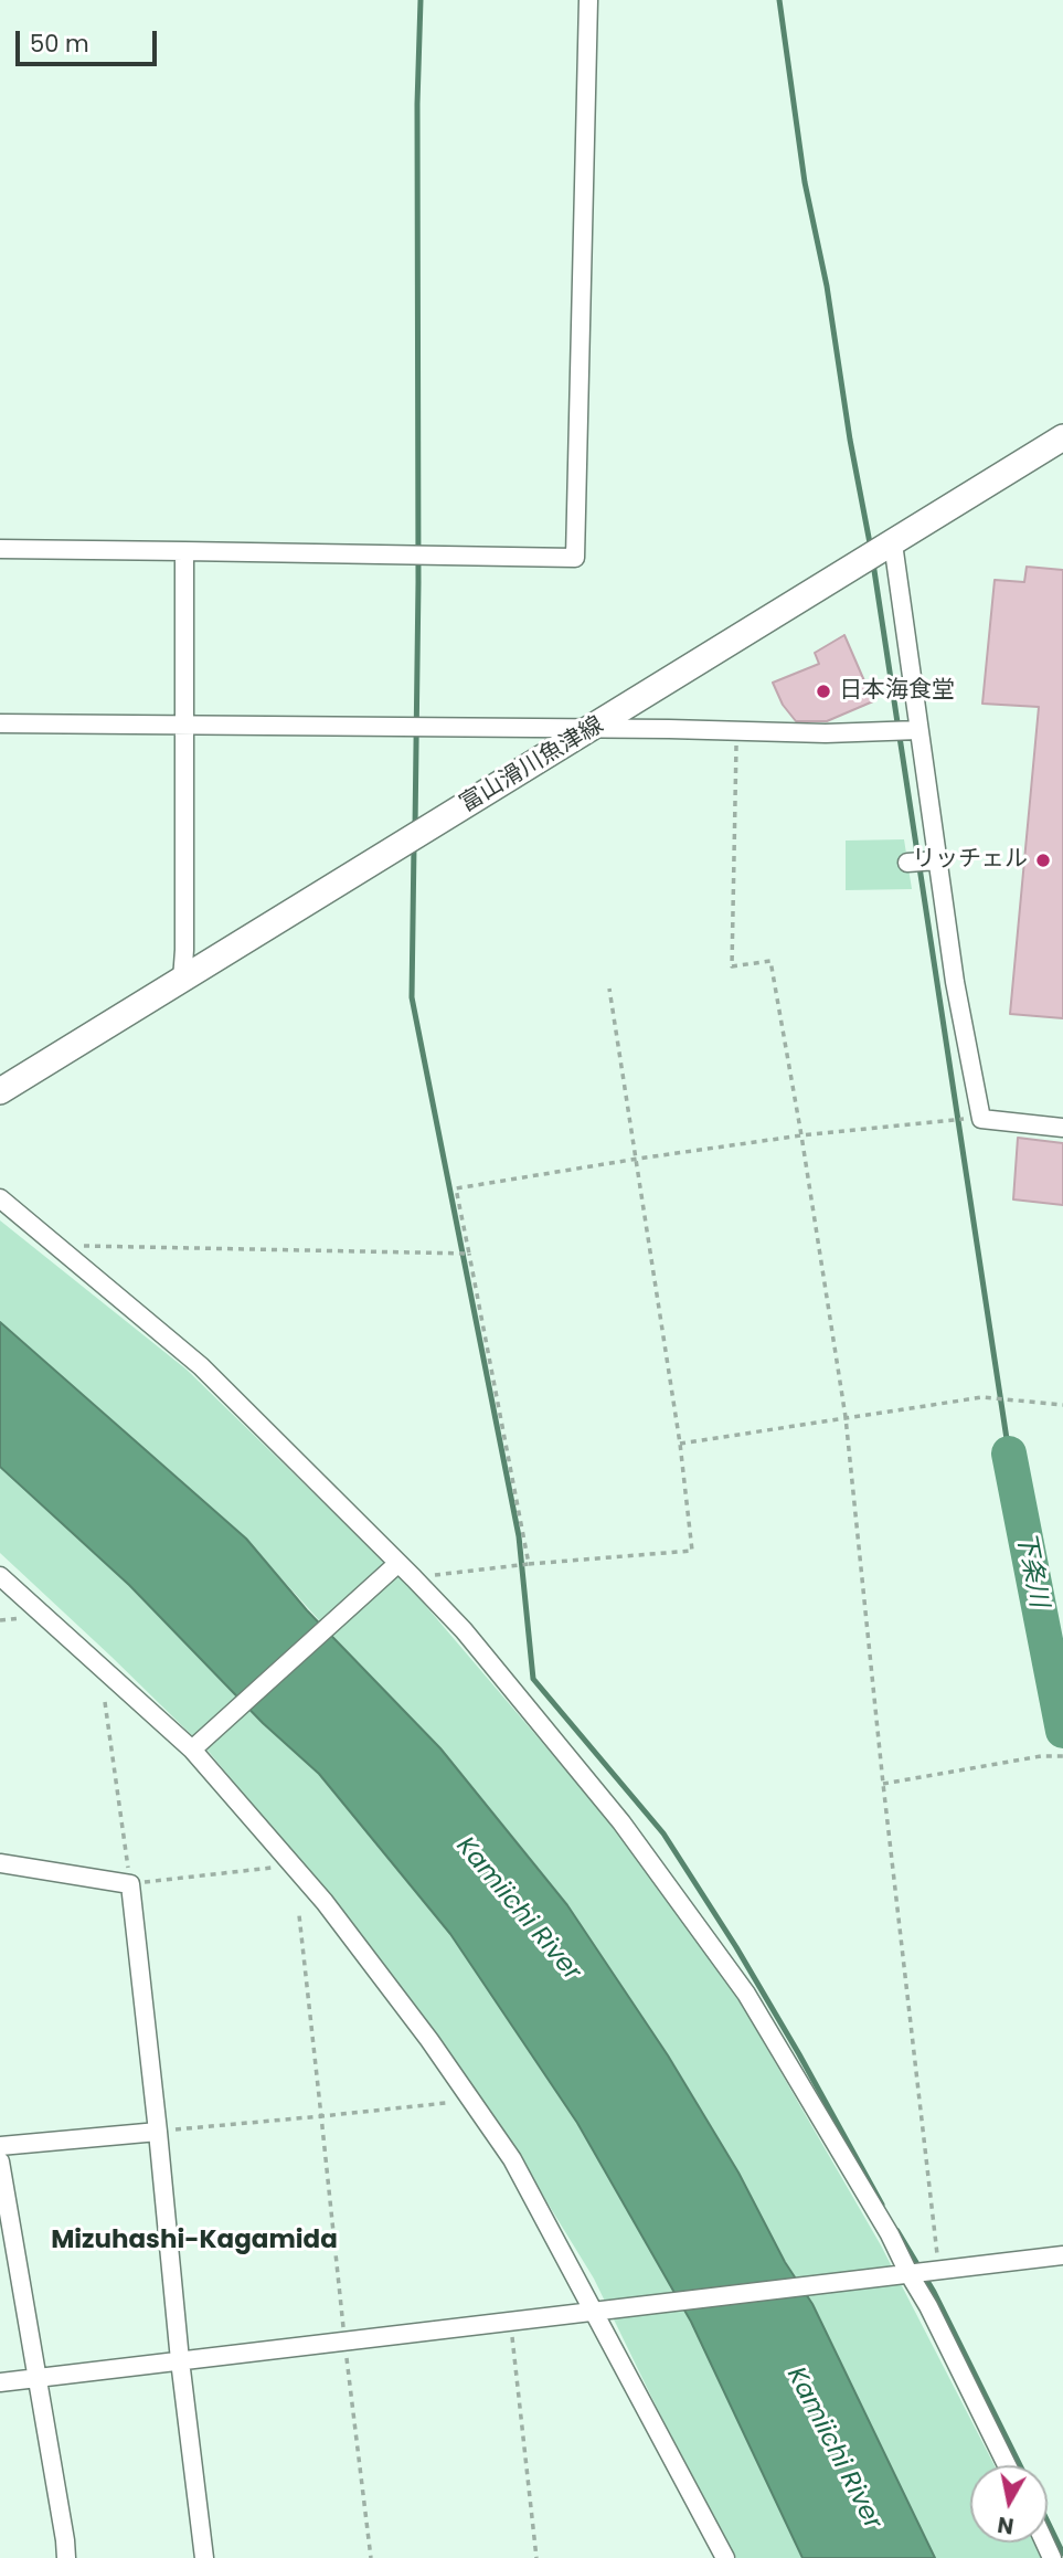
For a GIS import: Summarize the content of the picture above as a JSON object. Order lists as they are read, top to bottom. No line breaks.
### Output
{"streets":{"main road":["富山滑川魚津線"]},"districts":["Mizuhashi-Kagamida"],"water":["下条川","Kamiichi River"],"places":["日本海食堂","リッチェル"],"scale_bar":"50 m","north":"bottom"}
